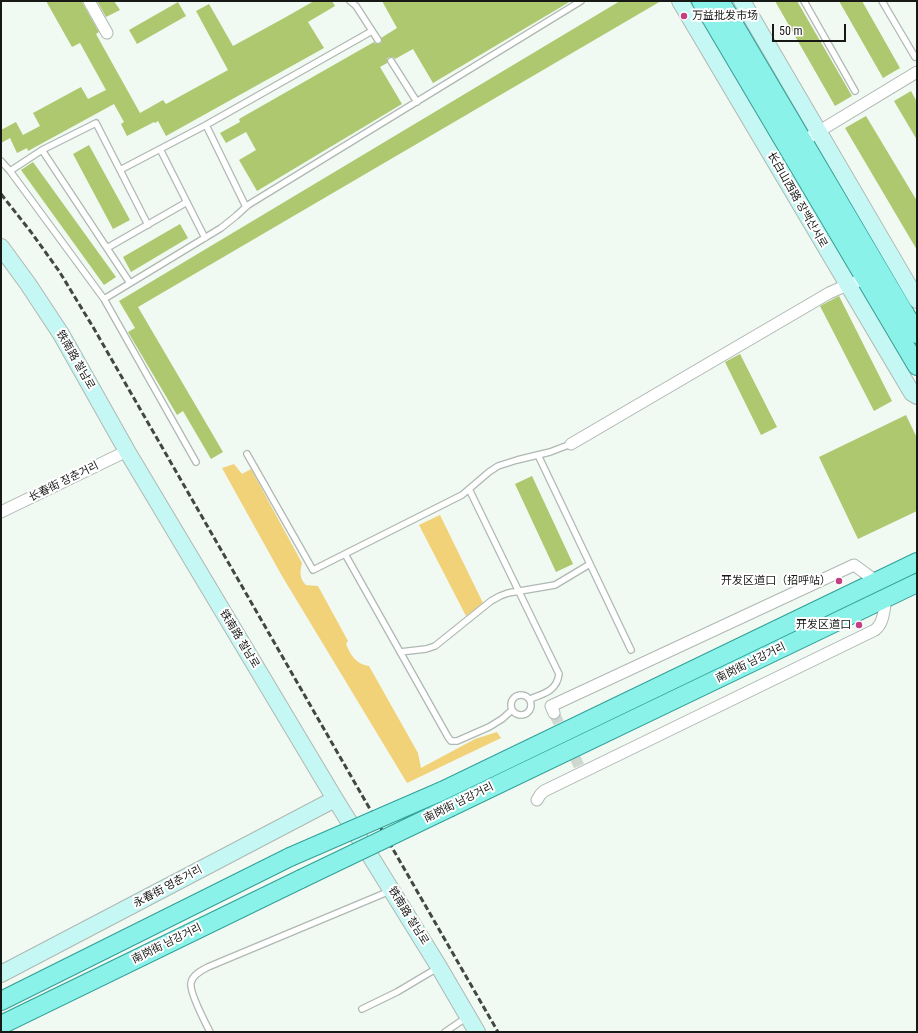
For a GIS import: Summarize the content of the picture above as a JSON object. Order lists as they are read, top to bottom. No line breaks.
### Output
{"streets":{"main road":["长白山西路 장백산서로","南岗街 남강거리"],"street":["铁南路 철남로","长春街 장춘거리","永春街 영춘거리"]},"crossings":[["铁南路 철남로","长春街 장춘거리"],["铁南路 철남로","永春街 영춘거리"]],"places":["万益批发市场","开发区道口（招呼站）","开发区道口"],"scale_bar":"50 m"}
